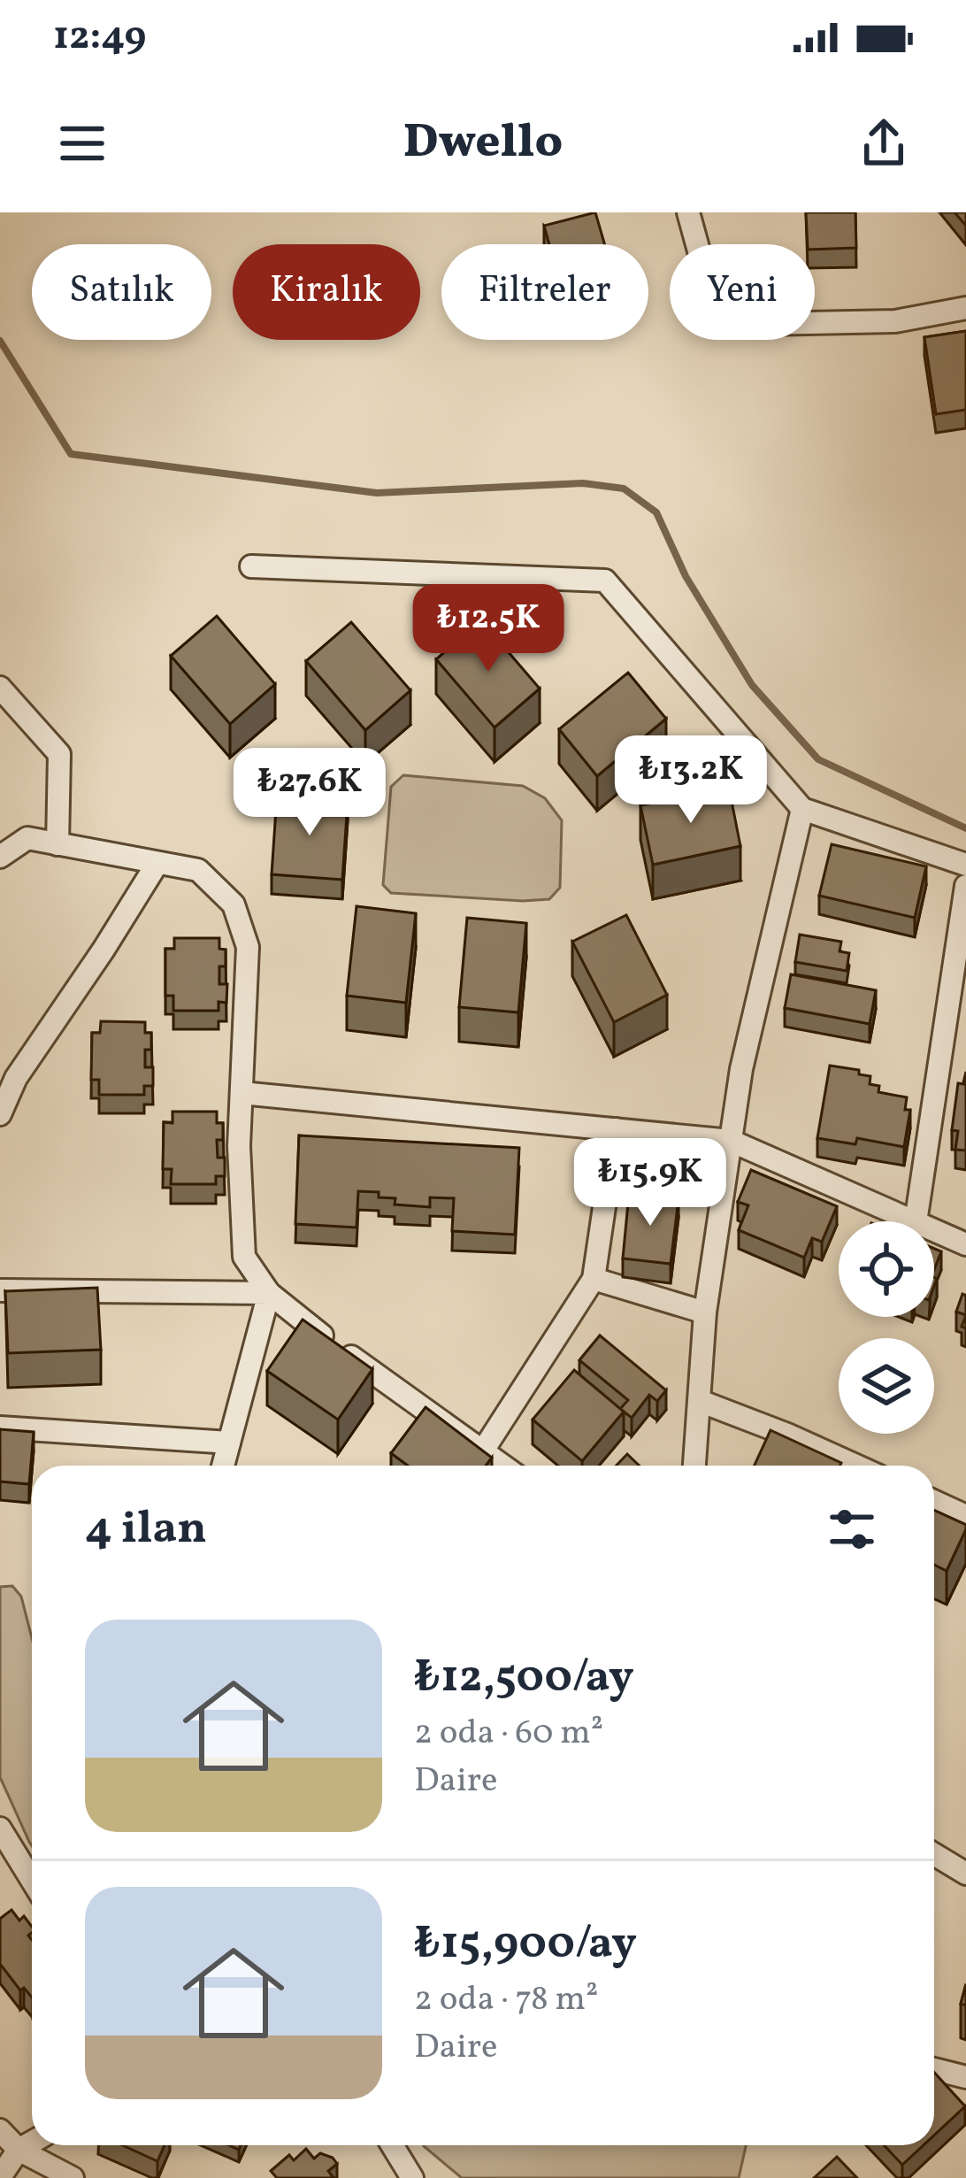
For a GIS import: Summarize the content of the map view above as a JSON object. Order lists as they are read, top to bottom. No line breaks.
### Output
{"page":{"status":"12:49","header":"Dwello","chip":["Satılık","Kiralık","Filtreler","Yeni"],"price":["₺12.5K","₺13.2K","₺27.6K","₺15.9K"],"heading":"4 ilan","list":[{"name":"₺12,500/ay","note":"2 oda · 60 m² · Daire"},{"name":"₺15,900/ay","note":"2 oda · 78 m² · Daire"}]}}
